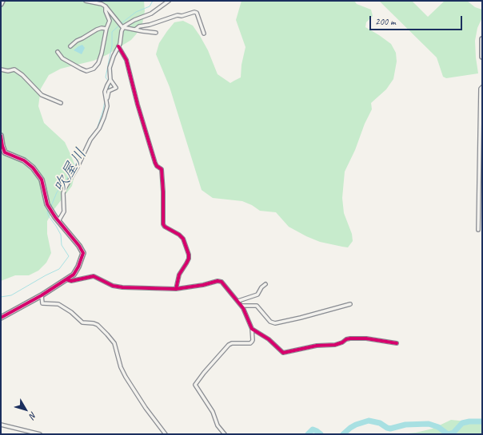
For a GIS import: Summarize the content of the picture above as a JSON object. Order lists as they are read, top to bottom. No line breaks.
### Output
{"water":["吹屋川"],"scale_bar":"200 m","north":"bottom right"}
